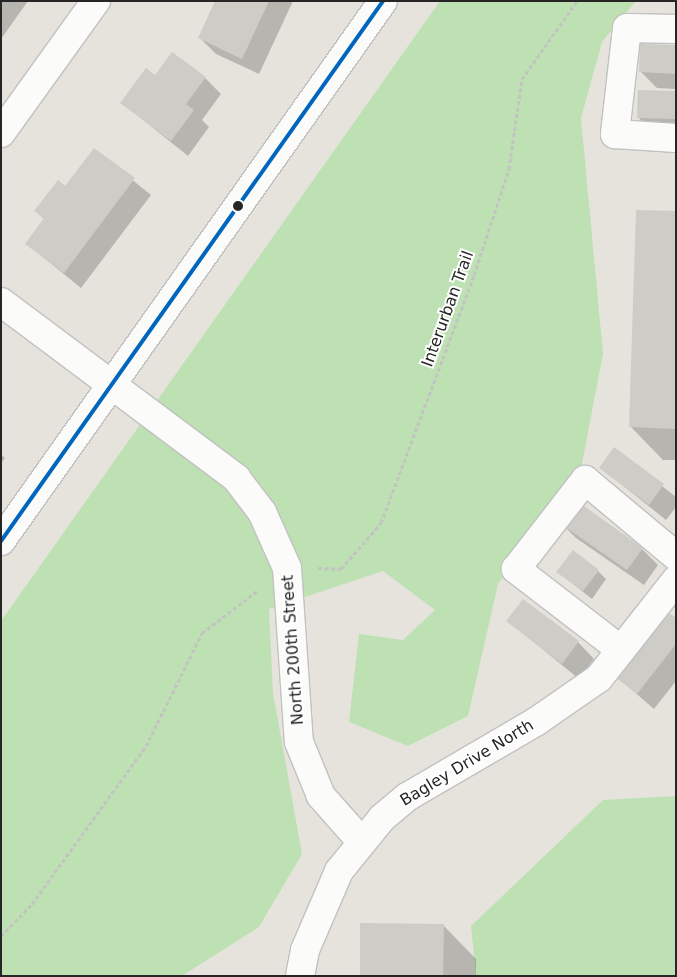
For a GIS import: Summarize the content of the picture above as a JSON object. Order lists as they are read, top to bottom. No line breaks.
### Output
{"streets":{"street":["North 200th Street","Bagley Drive North"],"path":["Interurban Trail"]},"crossings":[["Interurban Trail","North 200th Street"],["North 200th Street","Bagley Drive North"]]}
